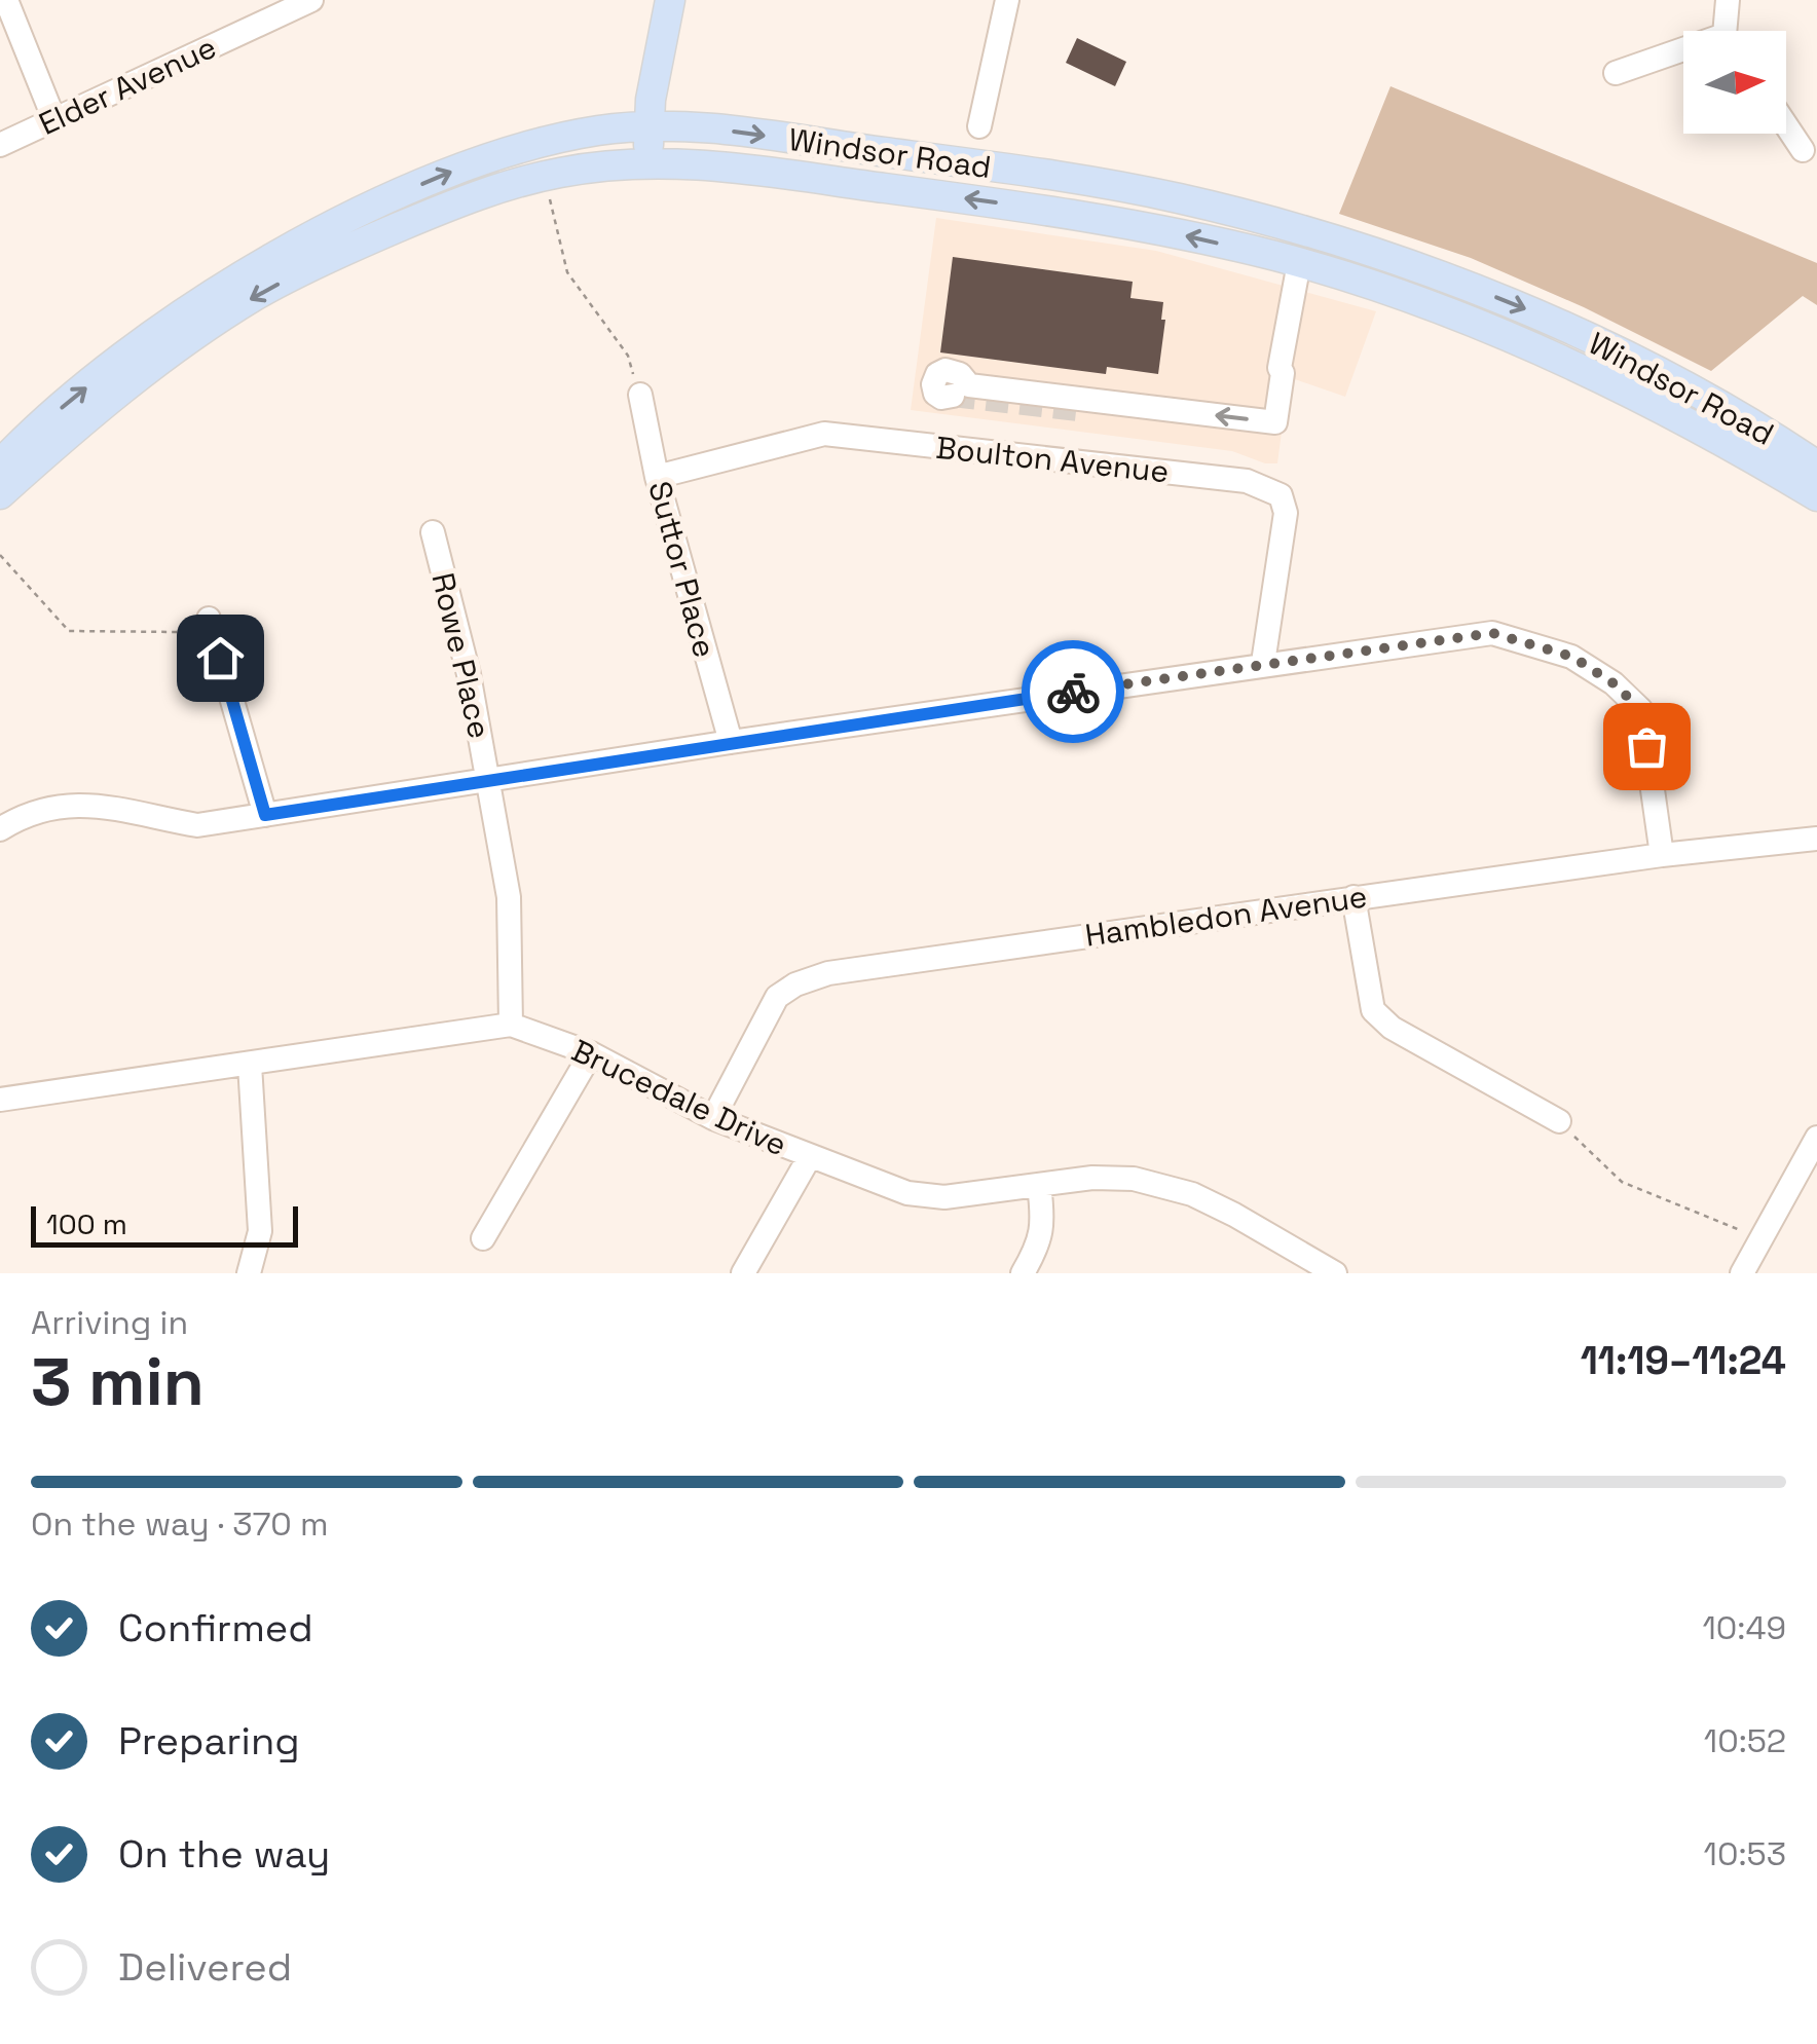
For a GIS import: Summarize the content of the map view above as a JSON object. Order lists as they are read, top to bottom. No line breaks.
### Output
{"streets":{"main road":["Windsor Road"],"street":["Elder Avenue","Boulton Avenue","Suttor Place","Rowe Place","Hambledon Avenue","Brucedale Drive"]},"crossings":[["Boulton Avenue","Suttor Place"],["Rowe Place","Brucedale Drive"],["Hambledon Avenue","Brucedale Drive"]],"scale_bar":"100 m","north":"right","page":{"scale":"100 m","heading":["3 min","Arriving in","11:19–11:24"],"bar":"On the way · 370 m","list":[["Confirmed","10:49"],["Preparing","10:52"],["On the way","10:53"],"Delivered"]}}
